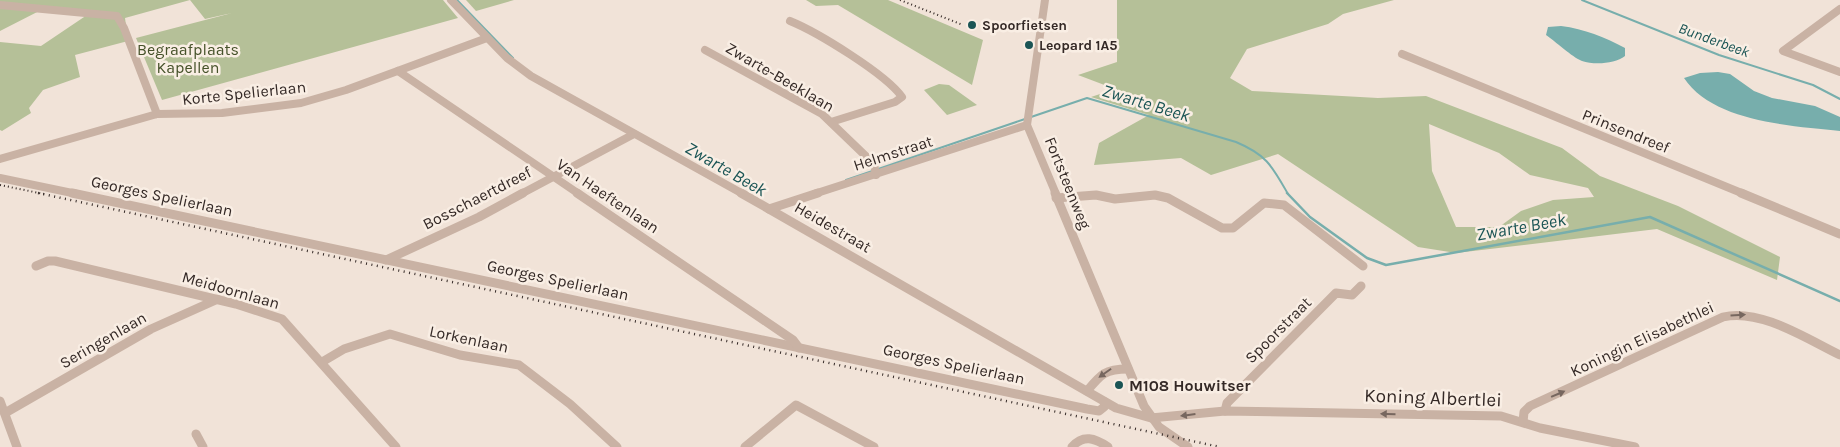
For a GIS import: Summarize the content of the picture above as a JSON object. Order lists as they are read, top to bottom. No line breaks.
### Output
{"streets":{"street":["Zwarte-Beeklaan","Korte Spelierlaan","Prinsendreef","Helmstraat","Fortsteenweg","Georges Spelierlaan","Van Haeftenlaan","Bosschaertdreef","Heidestraat","Meidoornlaan","Spoorstraat","Lorkenlaan","Koningin Elisabethlei","Seringenlaan","Koning Albertlei"]},"crossings":[["Zwarte-Beeklaan","Helmstraat"],["Korte Spelierlaan","Van Haeftenlaan"],["Korte Spelierlaan","Heidestraat"],["Helmstraat","Fortsteenweg"],["Helmstraat","Heidestraat"],["Fortsteenweg","Heidestraat"],["Georges Spelierlaan","Van Haeftenlaan"],["Georges Spelierlaan","Bosschaertdreef"],["Georges Spelierlaan","Heidestraat"],["Van Haeftenlaan","Bosschaertdreef"],["Bosschaertdreef","Heidestraat"],["Heidestraat","Spoorstraat"],["Heidestraat","Koning Albertlei"],["Meidoornlaan","Lorkenlaan"],["Meidoornlaan","Seringenlaan"],["Spoorstraat","Koning Albertlei"],["Koningin Elisabethlei","Koning Albertlei"]],"one_way":["Koningin Elisabethlei","Koning Albertlei"],"water":["Bunderbeek","Zwarte Beek"],"parks":["Begraafplaats Kapellen"],"places":["Spoorfietsen","Leopard 1A5","M108 Houwitser"]}
